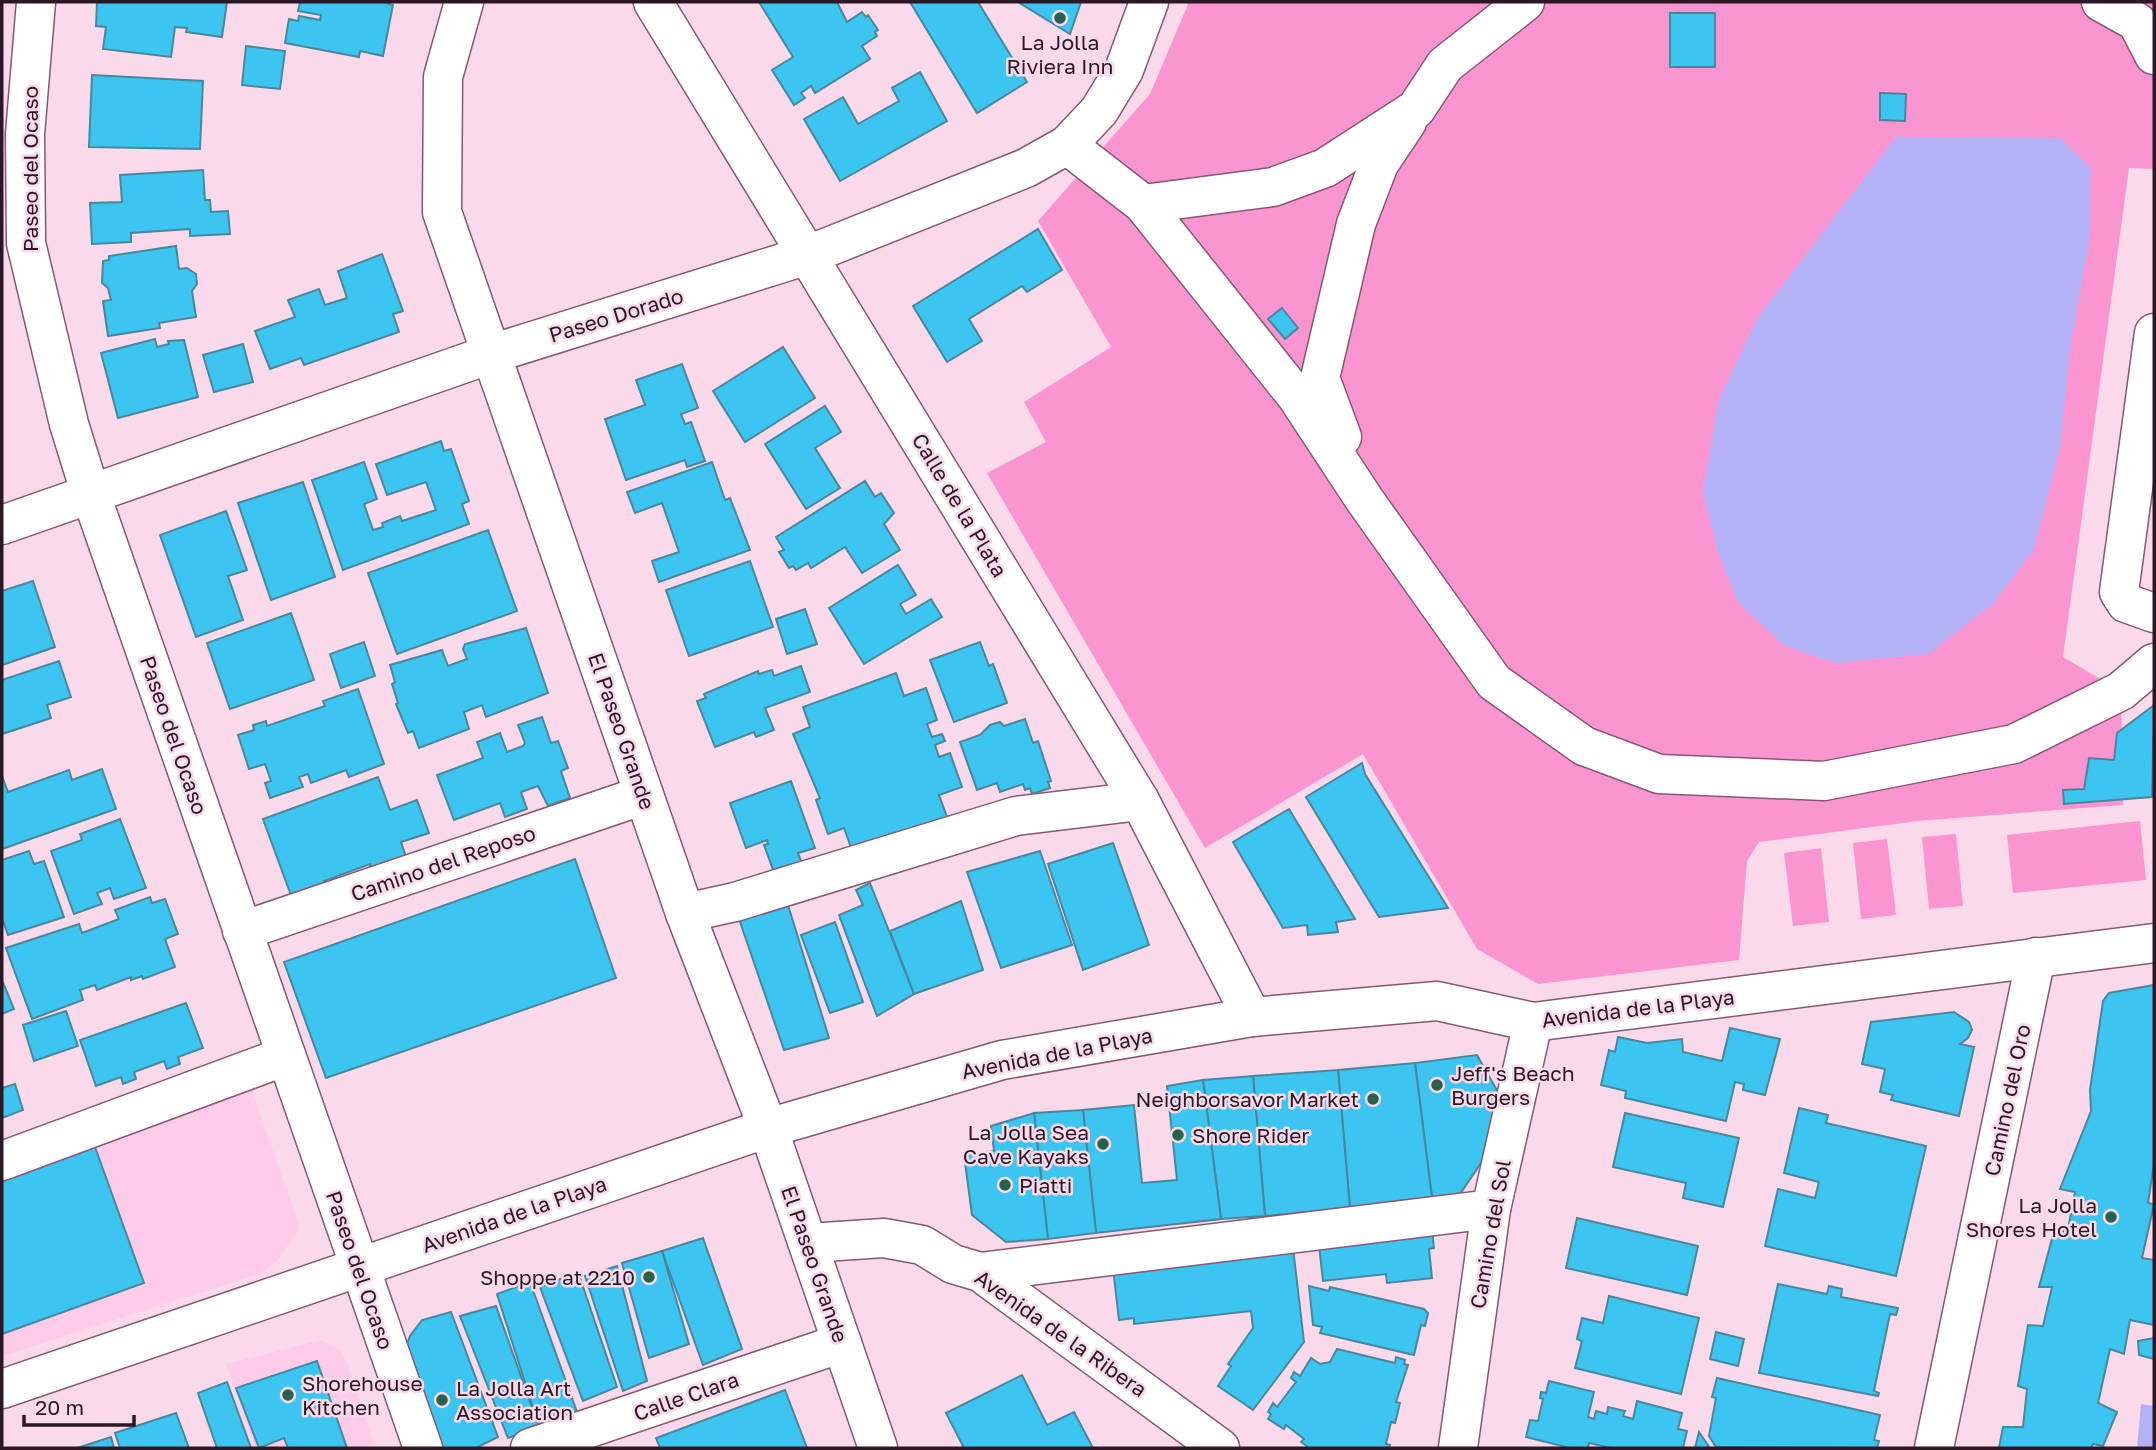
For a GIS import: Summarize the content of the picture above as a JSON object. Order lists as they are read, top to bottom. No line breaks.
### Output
{"streets":{"street":["Paseo del Ocaso","Paseo Dorado","Calle de la Plata","El Paseo Grande","Camino del Reposo","Avenida de la Playa","Camino del Oro","Camino del Sol","Avenida de la Ribera","Calle Clara"]},"crossings":[["Paseo del Ocaso","Paseo Dorado"],["Paseo del Ocaso","Camino del Reposo"],["Paseo del Ocaso","Avenida de la Playa"],["Paseo Dorado","Calle de la Plata"],["Paseo Dorado","El Paseo Grande"],["Calle de la Plata","Avenida de la Playa"],["El Paseo Grande","Camino del Reposo"],["El Paseo Grande","Avenida de la Playa"],["El Paseo Grande","Avenida de la Ribera"],["El Paseo Grande","Calle Clara"],["Avenida de la Playa","Camino del Oro"],["Avenida de la Playa","Camino del Sol"]],"places":["La Jolla Riviera Inn","Jeff's Beach Burgers","Neighborsavor Market","Shore Rider","La Jolla Sea Cave Kayaks","Piatti","La Jolla Shores Hotel","Shoppe at 2210","Shorehouse Kitchen","La Jolla Art Association"],"scale_bar":"20 m"}
